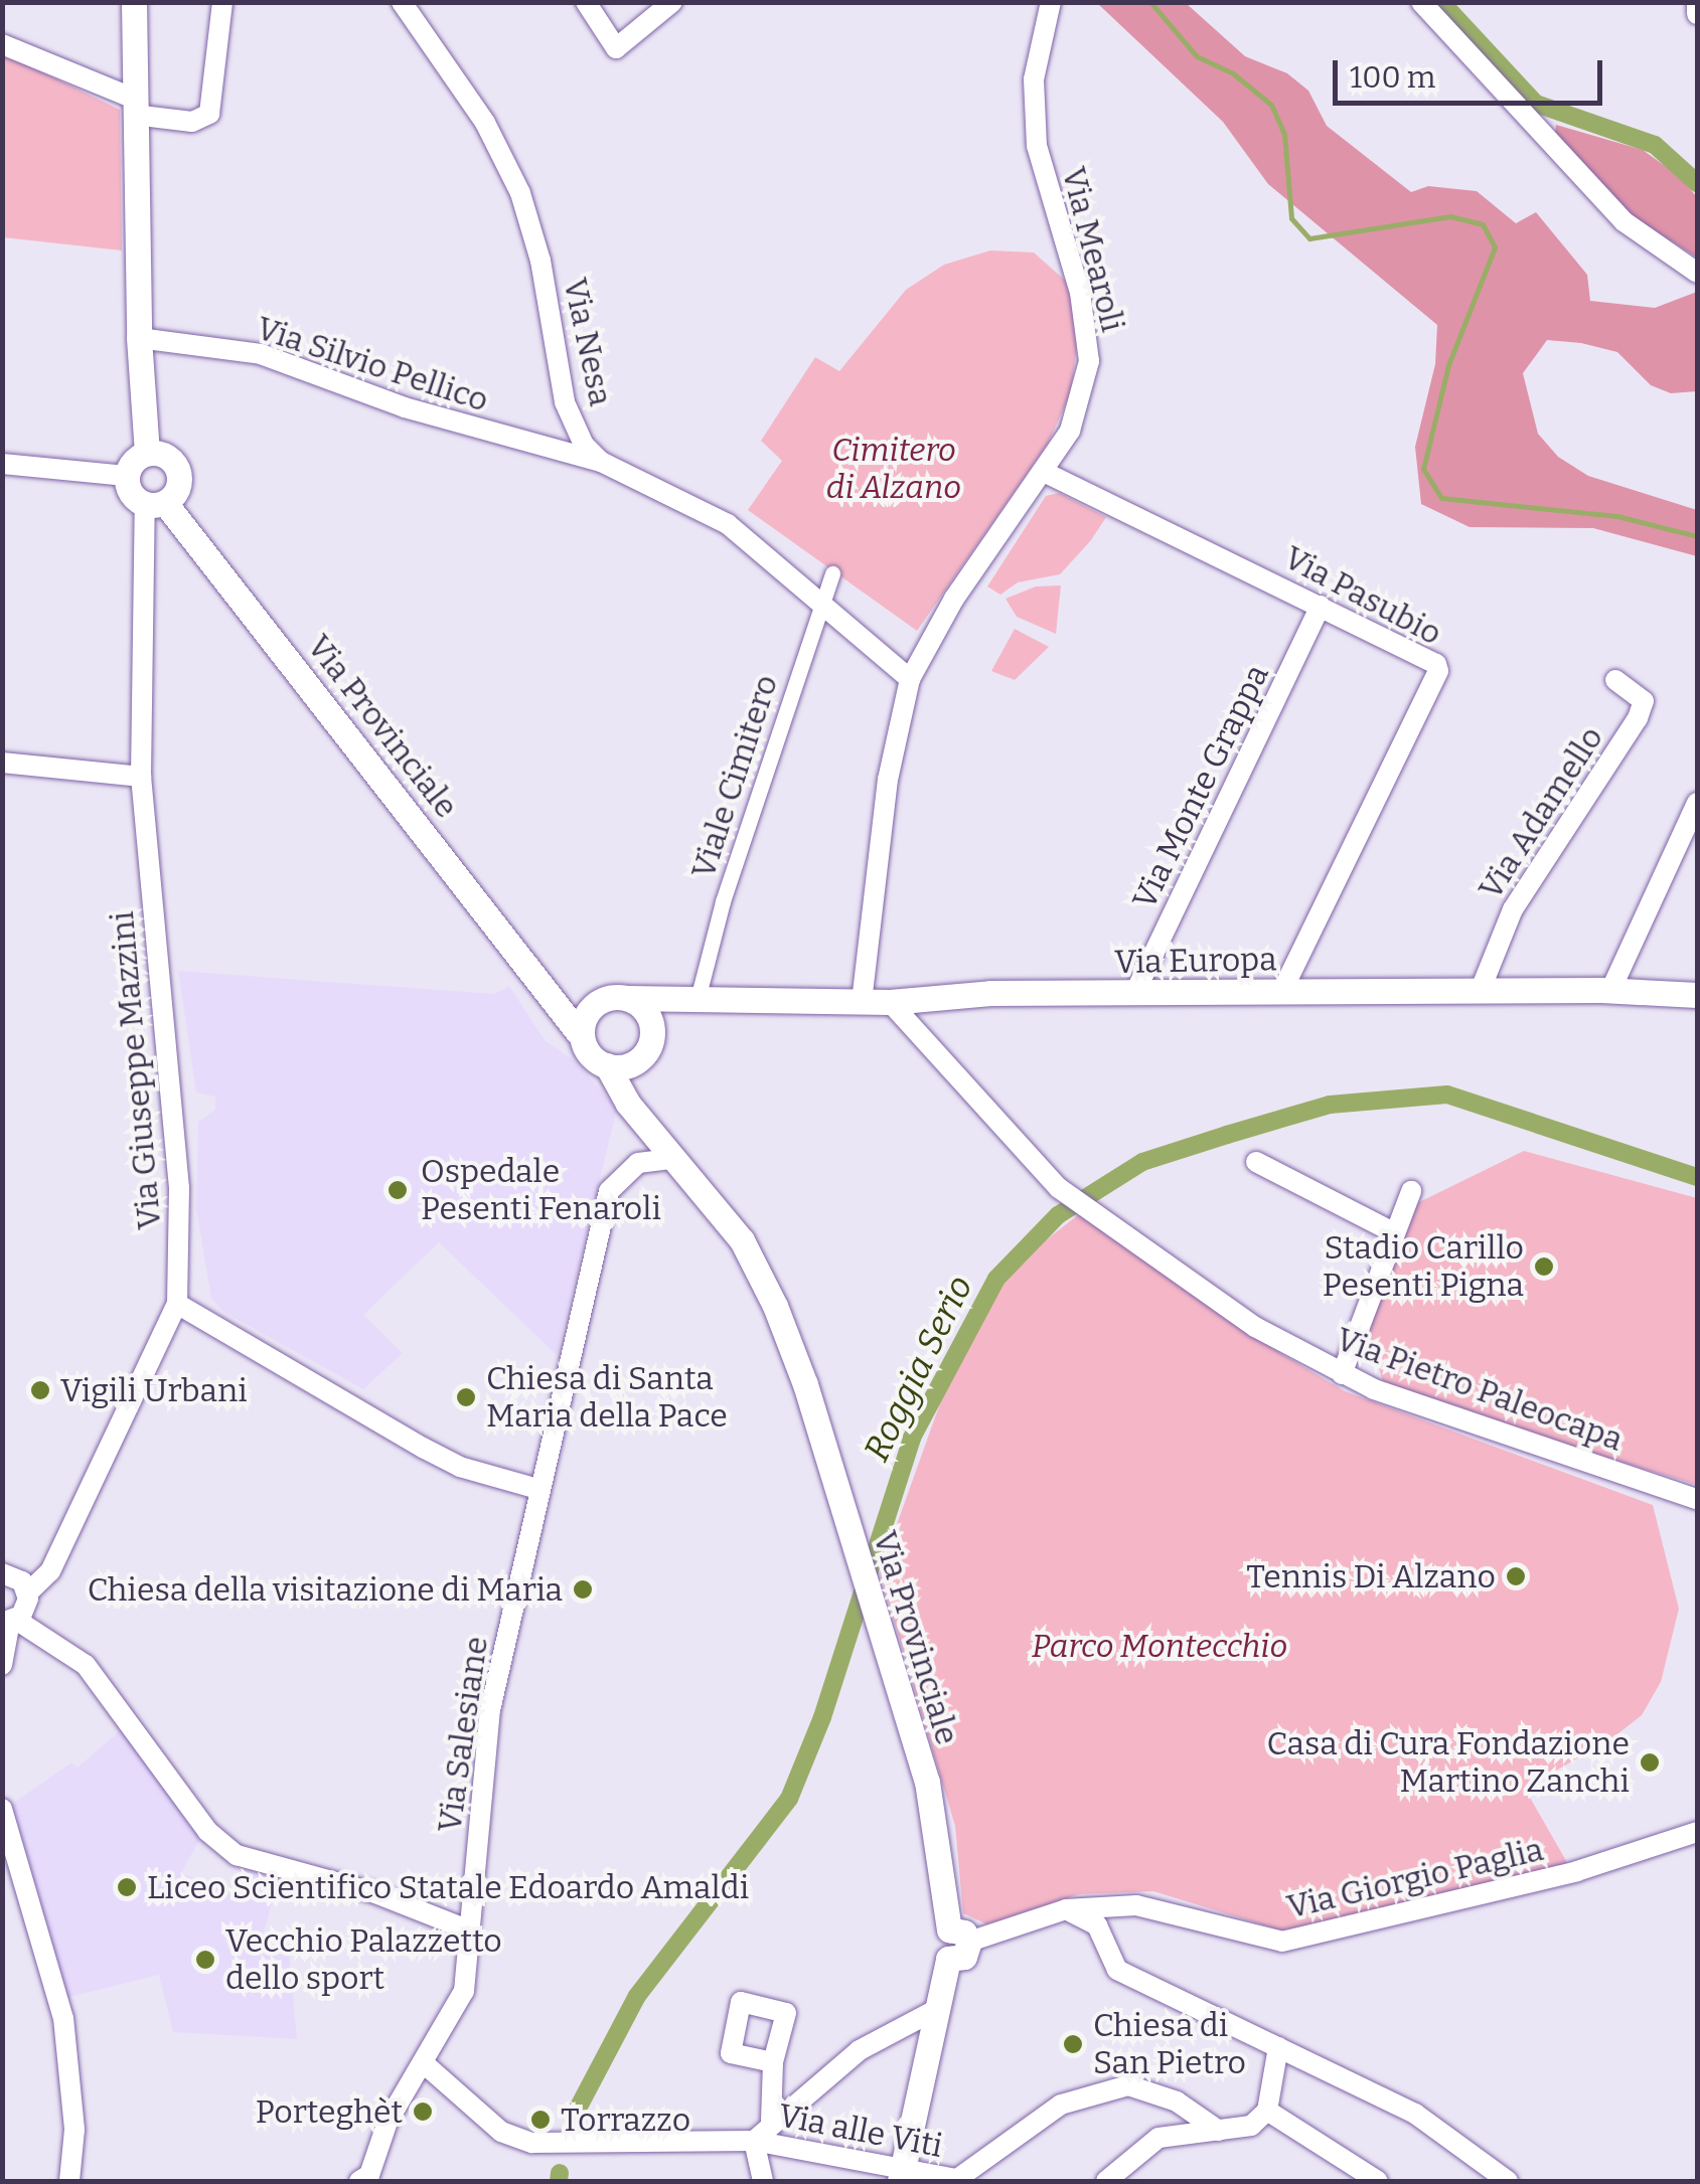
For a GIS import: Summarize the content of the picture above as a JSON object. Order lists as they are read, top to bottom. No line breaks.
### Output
{"streets":{"street":["Via Mearoli","Via Nesa","Via Silvio Pellico","Via Pasubio","Via Provinciale","Viale Cimitero","Via Monte Grappa","Via Adamello","Via Europa","Via Giuseppe Mazzini","Via Pietro Paleocapa","Via Salesiane","Via Giorgio Paglia","Via alle Viti"]},"crossings":[["Via Mearoli","Via Nesa"],["Via Mearoli","Via Pasubio"],["Via Mearoli","Via Europa"],["Via Nesa","Via Silvio Pellico"],["Via Nesa","Viale Cimitero"],["Via Pasubio","Via Monte Grappa"],["Via Pasubio","Via Europa"],["Via Provinciale","Via Europa"],["Via Provinciale","Via Giuseppe Mazzini"],["Via Provinciale","Via Salesiane"],["Via Provinciale","Via Giorgio Paglia"],["Viale Cimitero","Via Europa"],["Via Monte Grappa","Via Europa"],["Via Adamello","Via Europa"],["Via Europa","Via Pietro Paleocapa"],["Via Salesiane","Via alle Viti"]],"water":["Roggia Serio"],"parks":["Cimitero di Alzano","Parco Montecchio"],"places":["Ospedale Pesenti Fenaroli","Stadio Carillo Pesenti Pigna","Vigili Urbani","Chiesa di Santa Maria della Pace","Tennis Di Alzano","Chiesa della visitazione di Maria","Casa di Cura Fondazione Martino Zanchi","Liceo Scientifico Statale Edoardo Amaldi","Vecchio Palazzetto dello sport","Chiesa di San Pietro","Porteghèt","Torrazzo"],"scale_bar":"100 m"}
